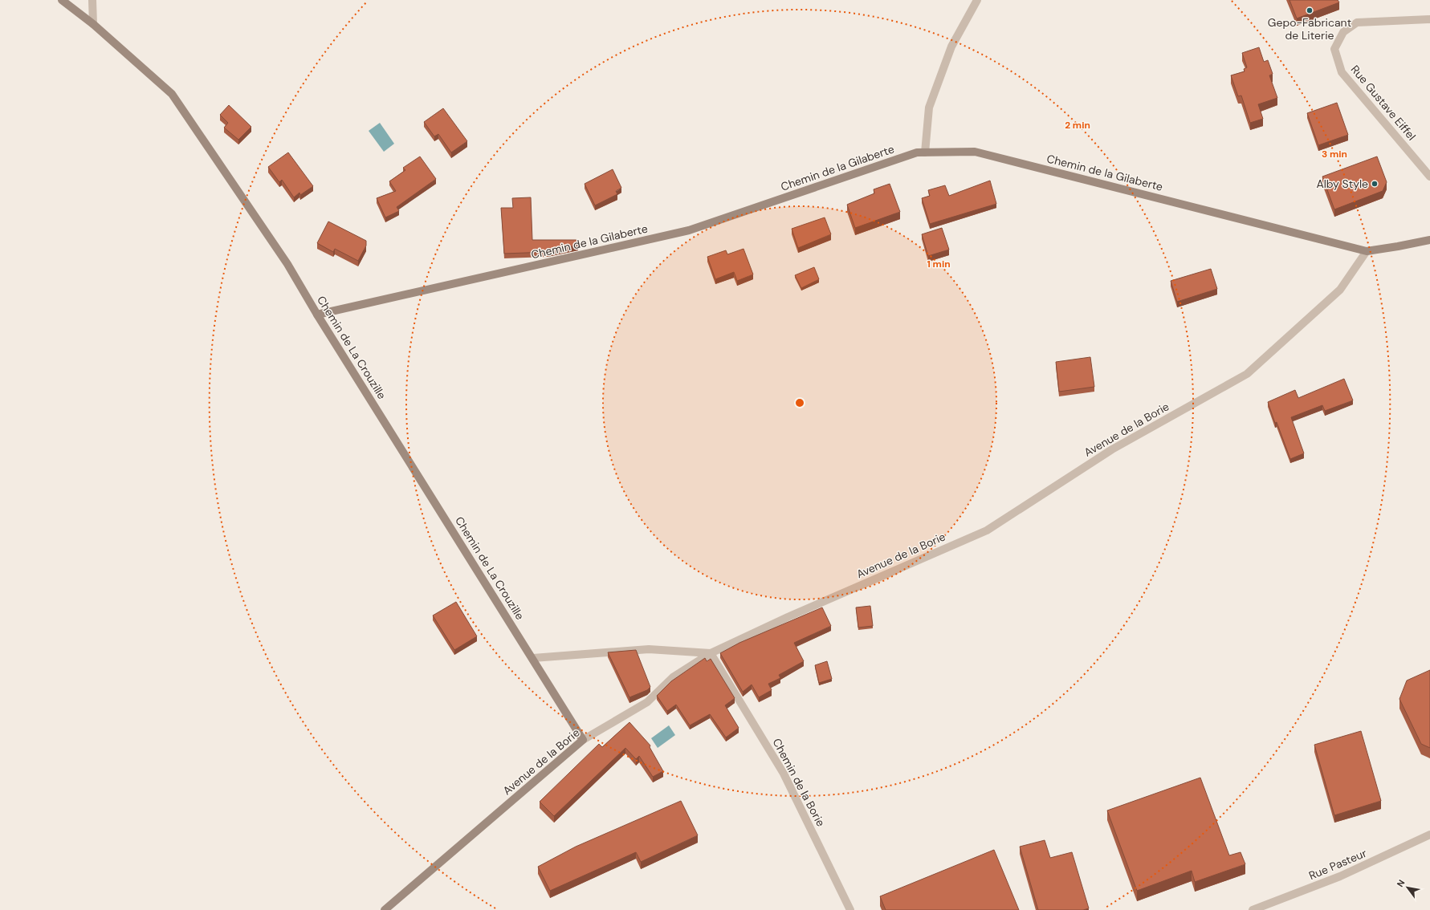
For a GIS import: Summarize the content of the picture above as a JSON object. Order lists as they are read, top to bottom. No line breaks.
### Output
{"streets":{"street":["Rue Gustave Eiffel","Chemin de la Gilaberte","Chemin de La Crouzille","Avenue de la Borie","Chemin de la Borie","Rue Pasteur"]},"crossings":[["Chemin de la Gilaberte","Chemin de La Crouzille"],["Chemin de la Gilaberte","Avenue de la Borie"],["Chemin de La Crouzille","Avenue de la Borie"],["Avenue de la Borie","Chemin de la Borie"]],"places":["Gepo-Fabricant de Literie","Alby Style"],"north":"top left","rings":["2 min","3 min","1 min"]}
